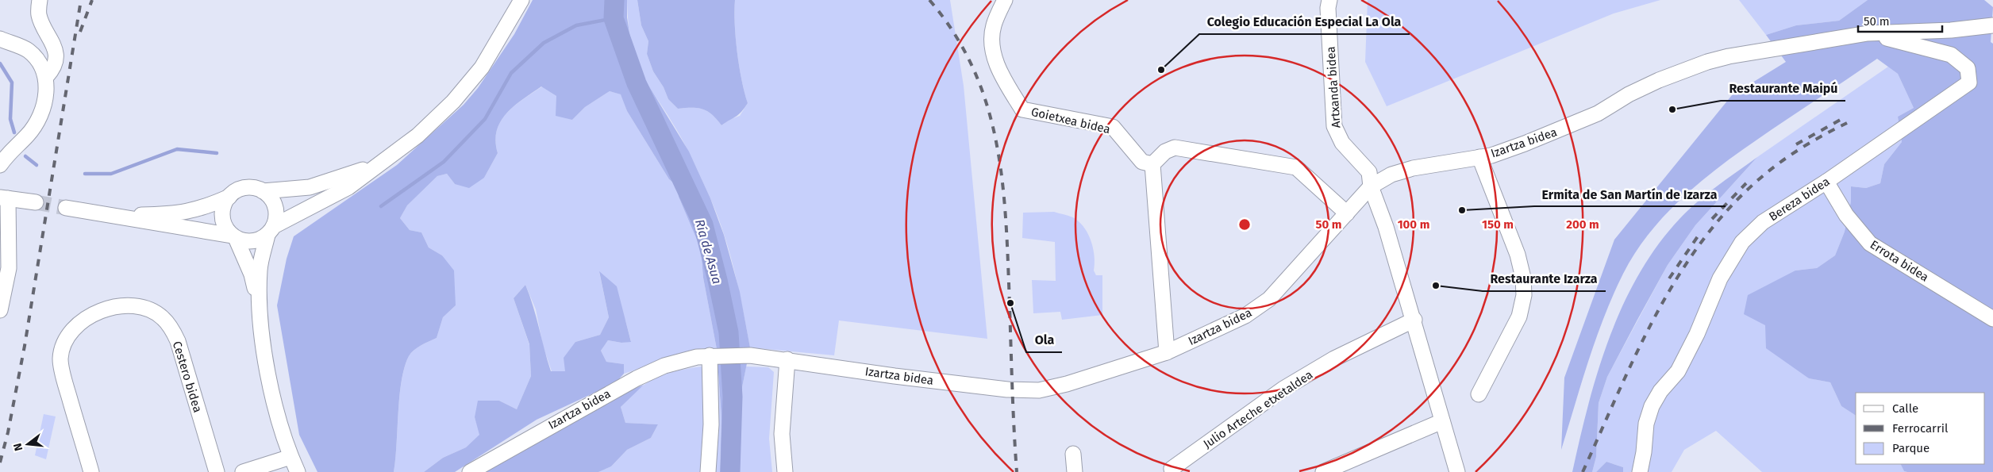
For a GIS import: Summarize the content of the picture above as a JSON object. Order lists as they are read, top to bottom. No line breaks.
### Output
{"streets":{"street":["Artxanda bidea","Goietxea bidea","Izartza bidea","Bereza bidea","Errota bidea","Cestero bidea","Julio Arteche etxetaldea"]},"crossings":[["Artxanda bidea","Izartza bidea"],["Izartza bidea","Bereza bidea"],["Bereza bidea","Errota bidea"]],"water":["Ría de Asua"],"places":["Colegio Educación Especial La Ola","Restaurante Maipú","Ermita de San Martín de Izarza","Restaurante Izarza","Ola"],"legend":["Calle","Ferrocarril","Parque"],"scale_bar":"50 m","north":"left","rings":["50 m","100 m","150 m","200 m"]}
